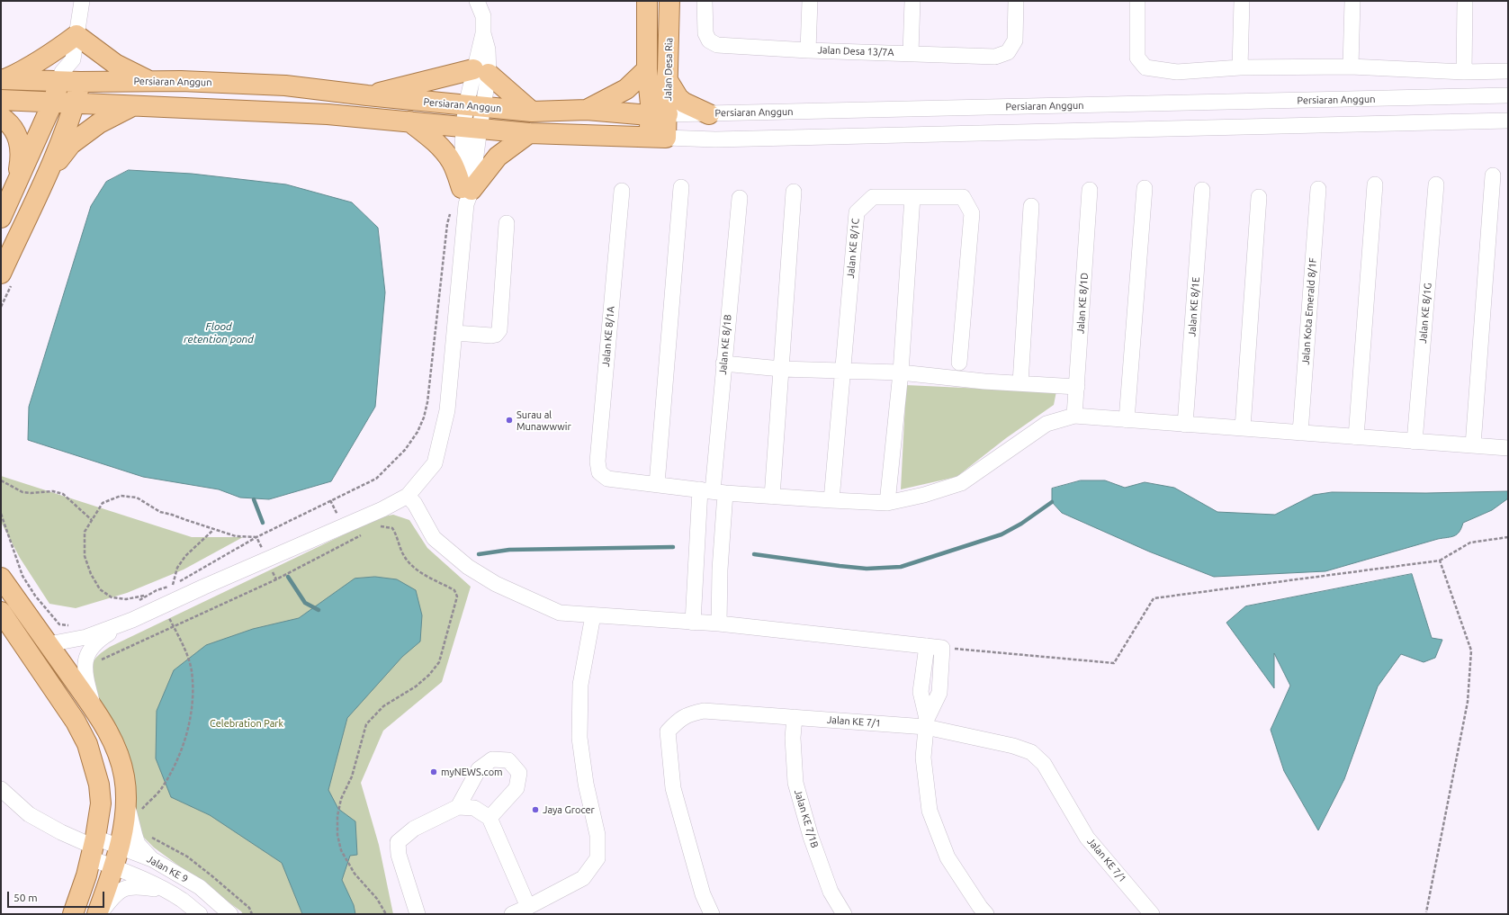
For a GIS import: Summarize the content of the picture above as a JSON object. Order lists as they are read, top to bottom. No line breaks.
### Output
{"streets":{"main road":["Jalan Desa Ria","Persiaran Anggun"],"street":["Jalan Desa 13/7A","Jalan KE 8/1C","Jalan KE 8/1D","Jalan KE 8/1E","Jalan Kota Emerald 8/1F","Jalan KE 8/1G","Jalan KE 8/1A","Jalan KE 8/1B","Jalan KE 7/1","Jalan KE 7/1B","Jalan KE 9"]},"crossings":[["Jalan Desa Ria","Persiaran Anggun"],["Jalan KE 7/1","Jalan KE 7/1B"]],"water":["Flood retention pond"],"parks":["Celebration Park"],"places":["Surau al Munawwwir","myNEWS.com","Jaya Grocer"],"scale_bar":"50 m"}
